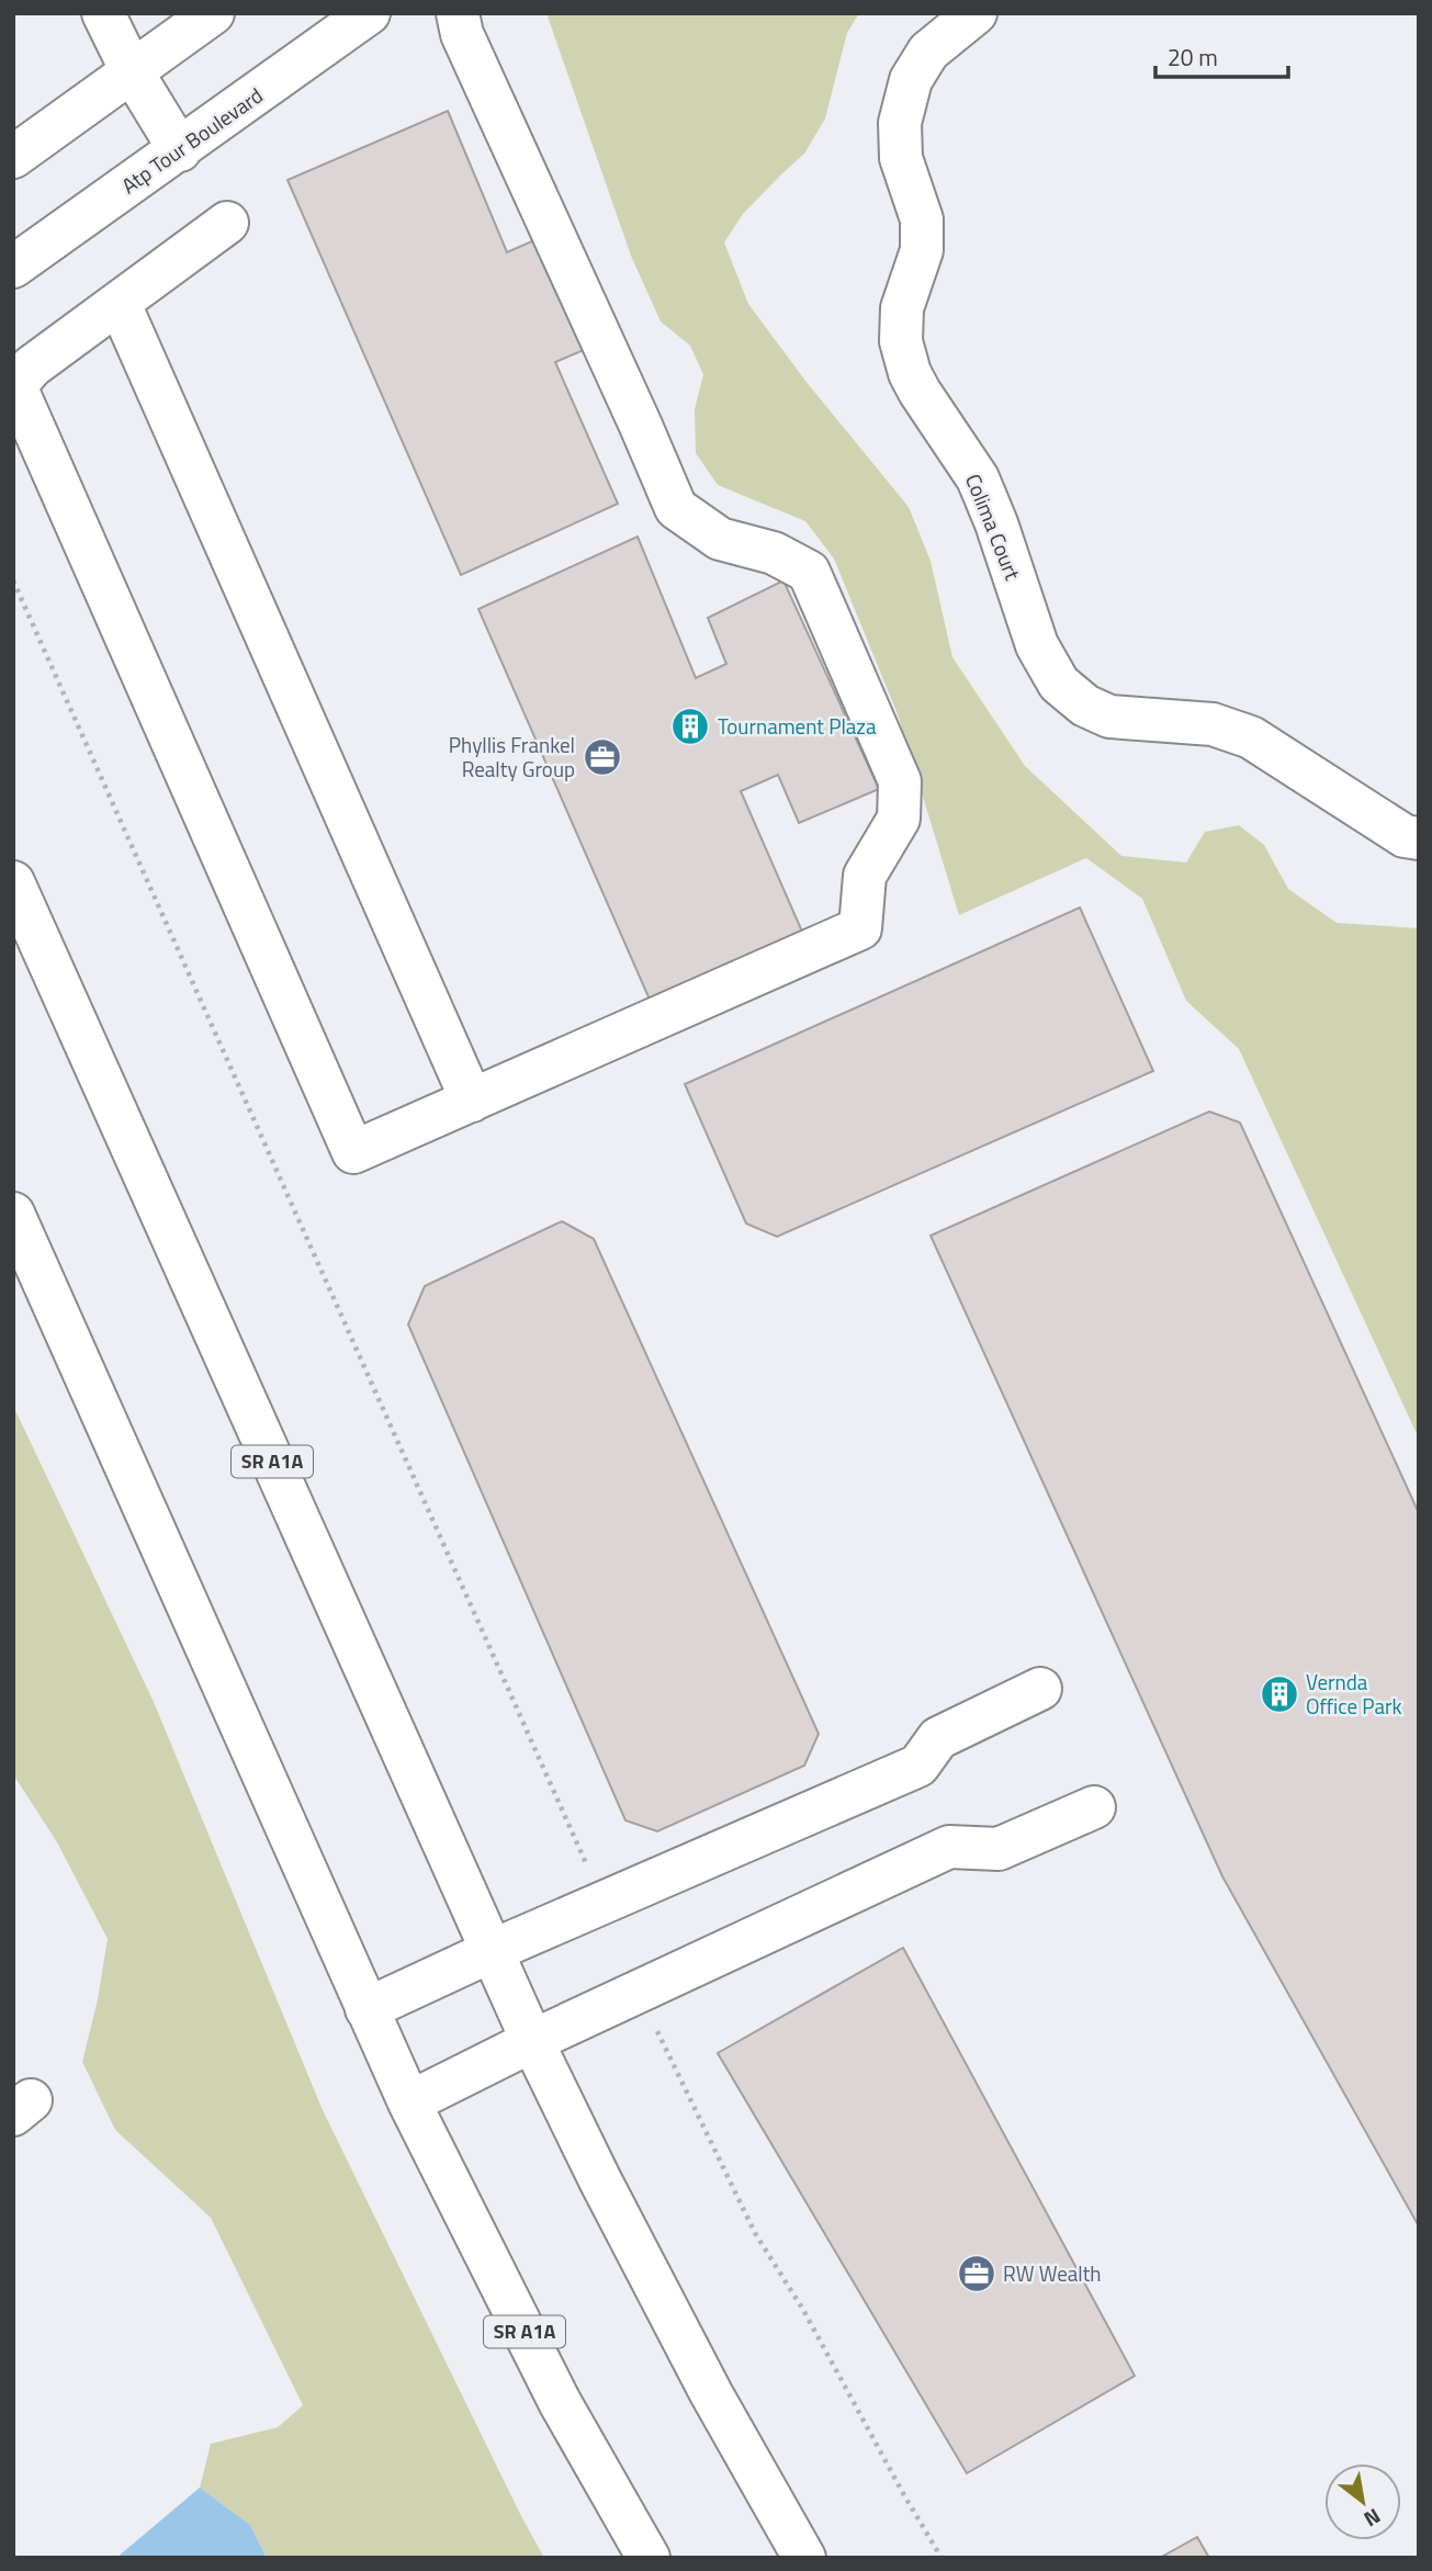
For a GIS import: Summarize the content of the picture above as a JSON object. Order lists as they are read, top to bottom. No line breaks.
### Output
{"streets":{"main road":["Atp Tour Boulevard","Colima Court","SR A1A"]},"places":{"building":["Tournament Plaza","Vernda Office Park"],"office":["Phyllis Frankel Realty Group","RW Wealth"]},"scale_bar":"20 m","north":"bottom right"}
